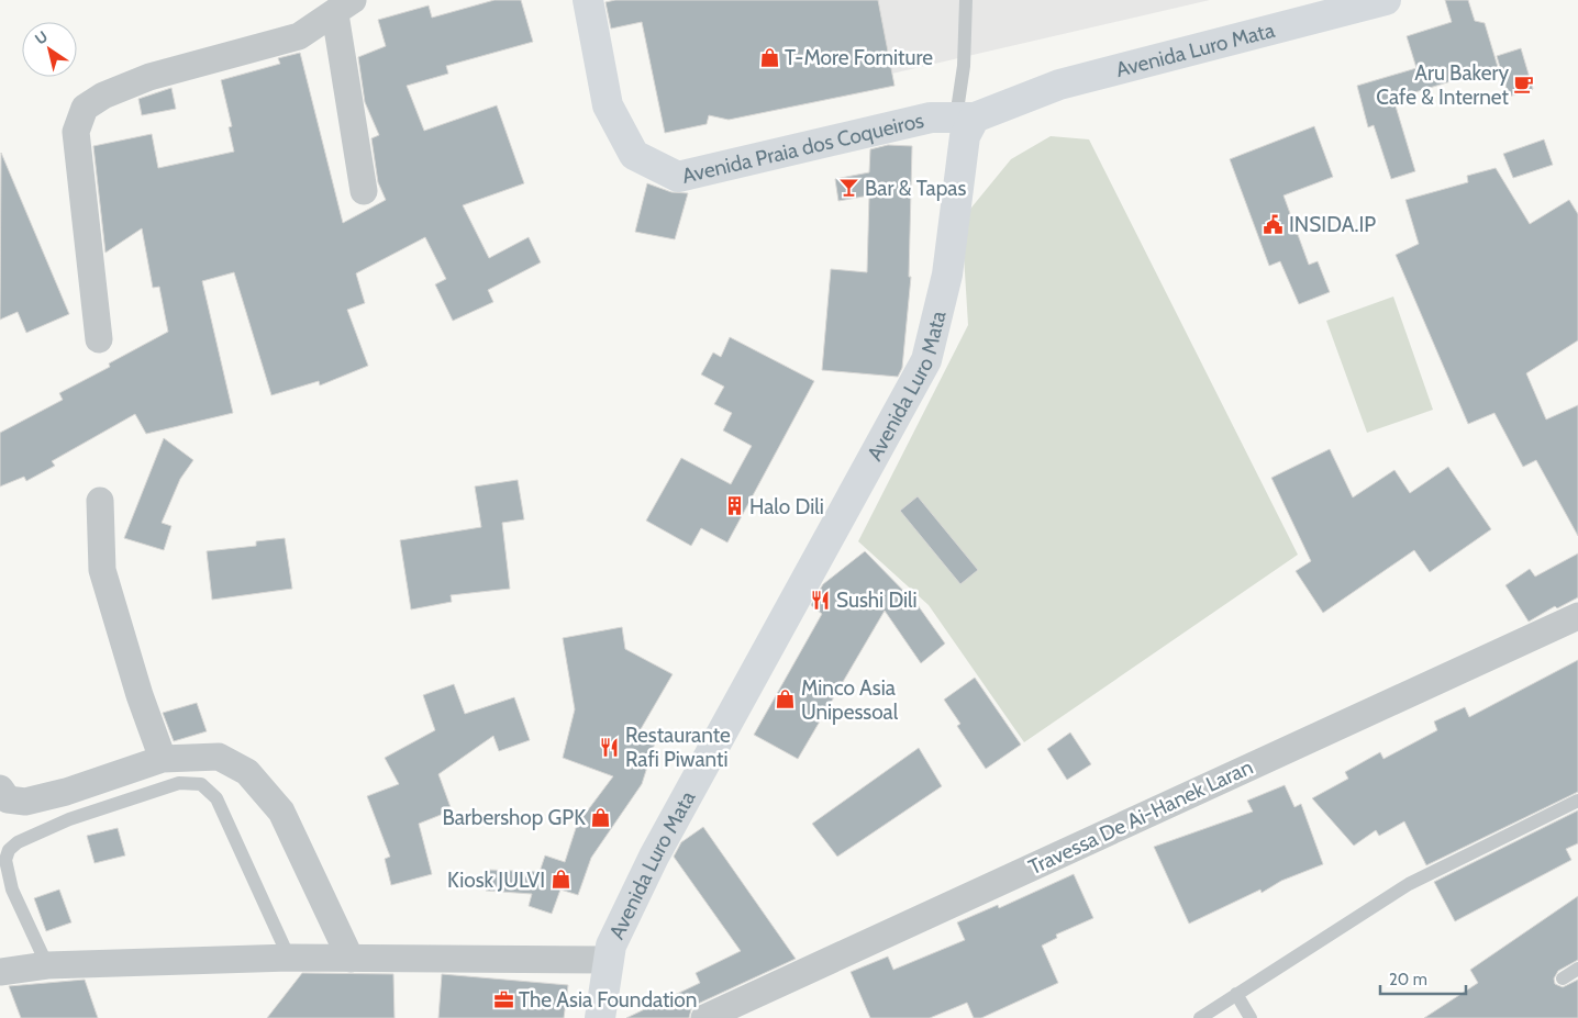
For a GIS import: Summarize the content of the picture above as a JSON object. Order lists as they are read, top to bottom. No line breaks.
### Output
{"streets":{"main road":["Avenida Luro Mata","Avenida Praia dos Coqueiros"],"street":["Travessa De Ai-Hanek Laran"]},"crossings":[["Avenida Luro Mata","Avenida Praia dos Coqueiros"]],"places":{"shop":["T-More Forniture","Minco Asia Unipessoal","Barbershop GPK","Kiosk JULVI"],"cafe":["Aru Bakery Cafe & Internet"],"bar":["Bar & Tapas"],"public building":["INSIDA.IP"],"building":["Halo Dili"],"restaurant":["Sushi Dili","Restaurante Rafi Piwanti"],"office":["The Asia Foundation"]},"scale_bar":"20 m","north":"top left"}
